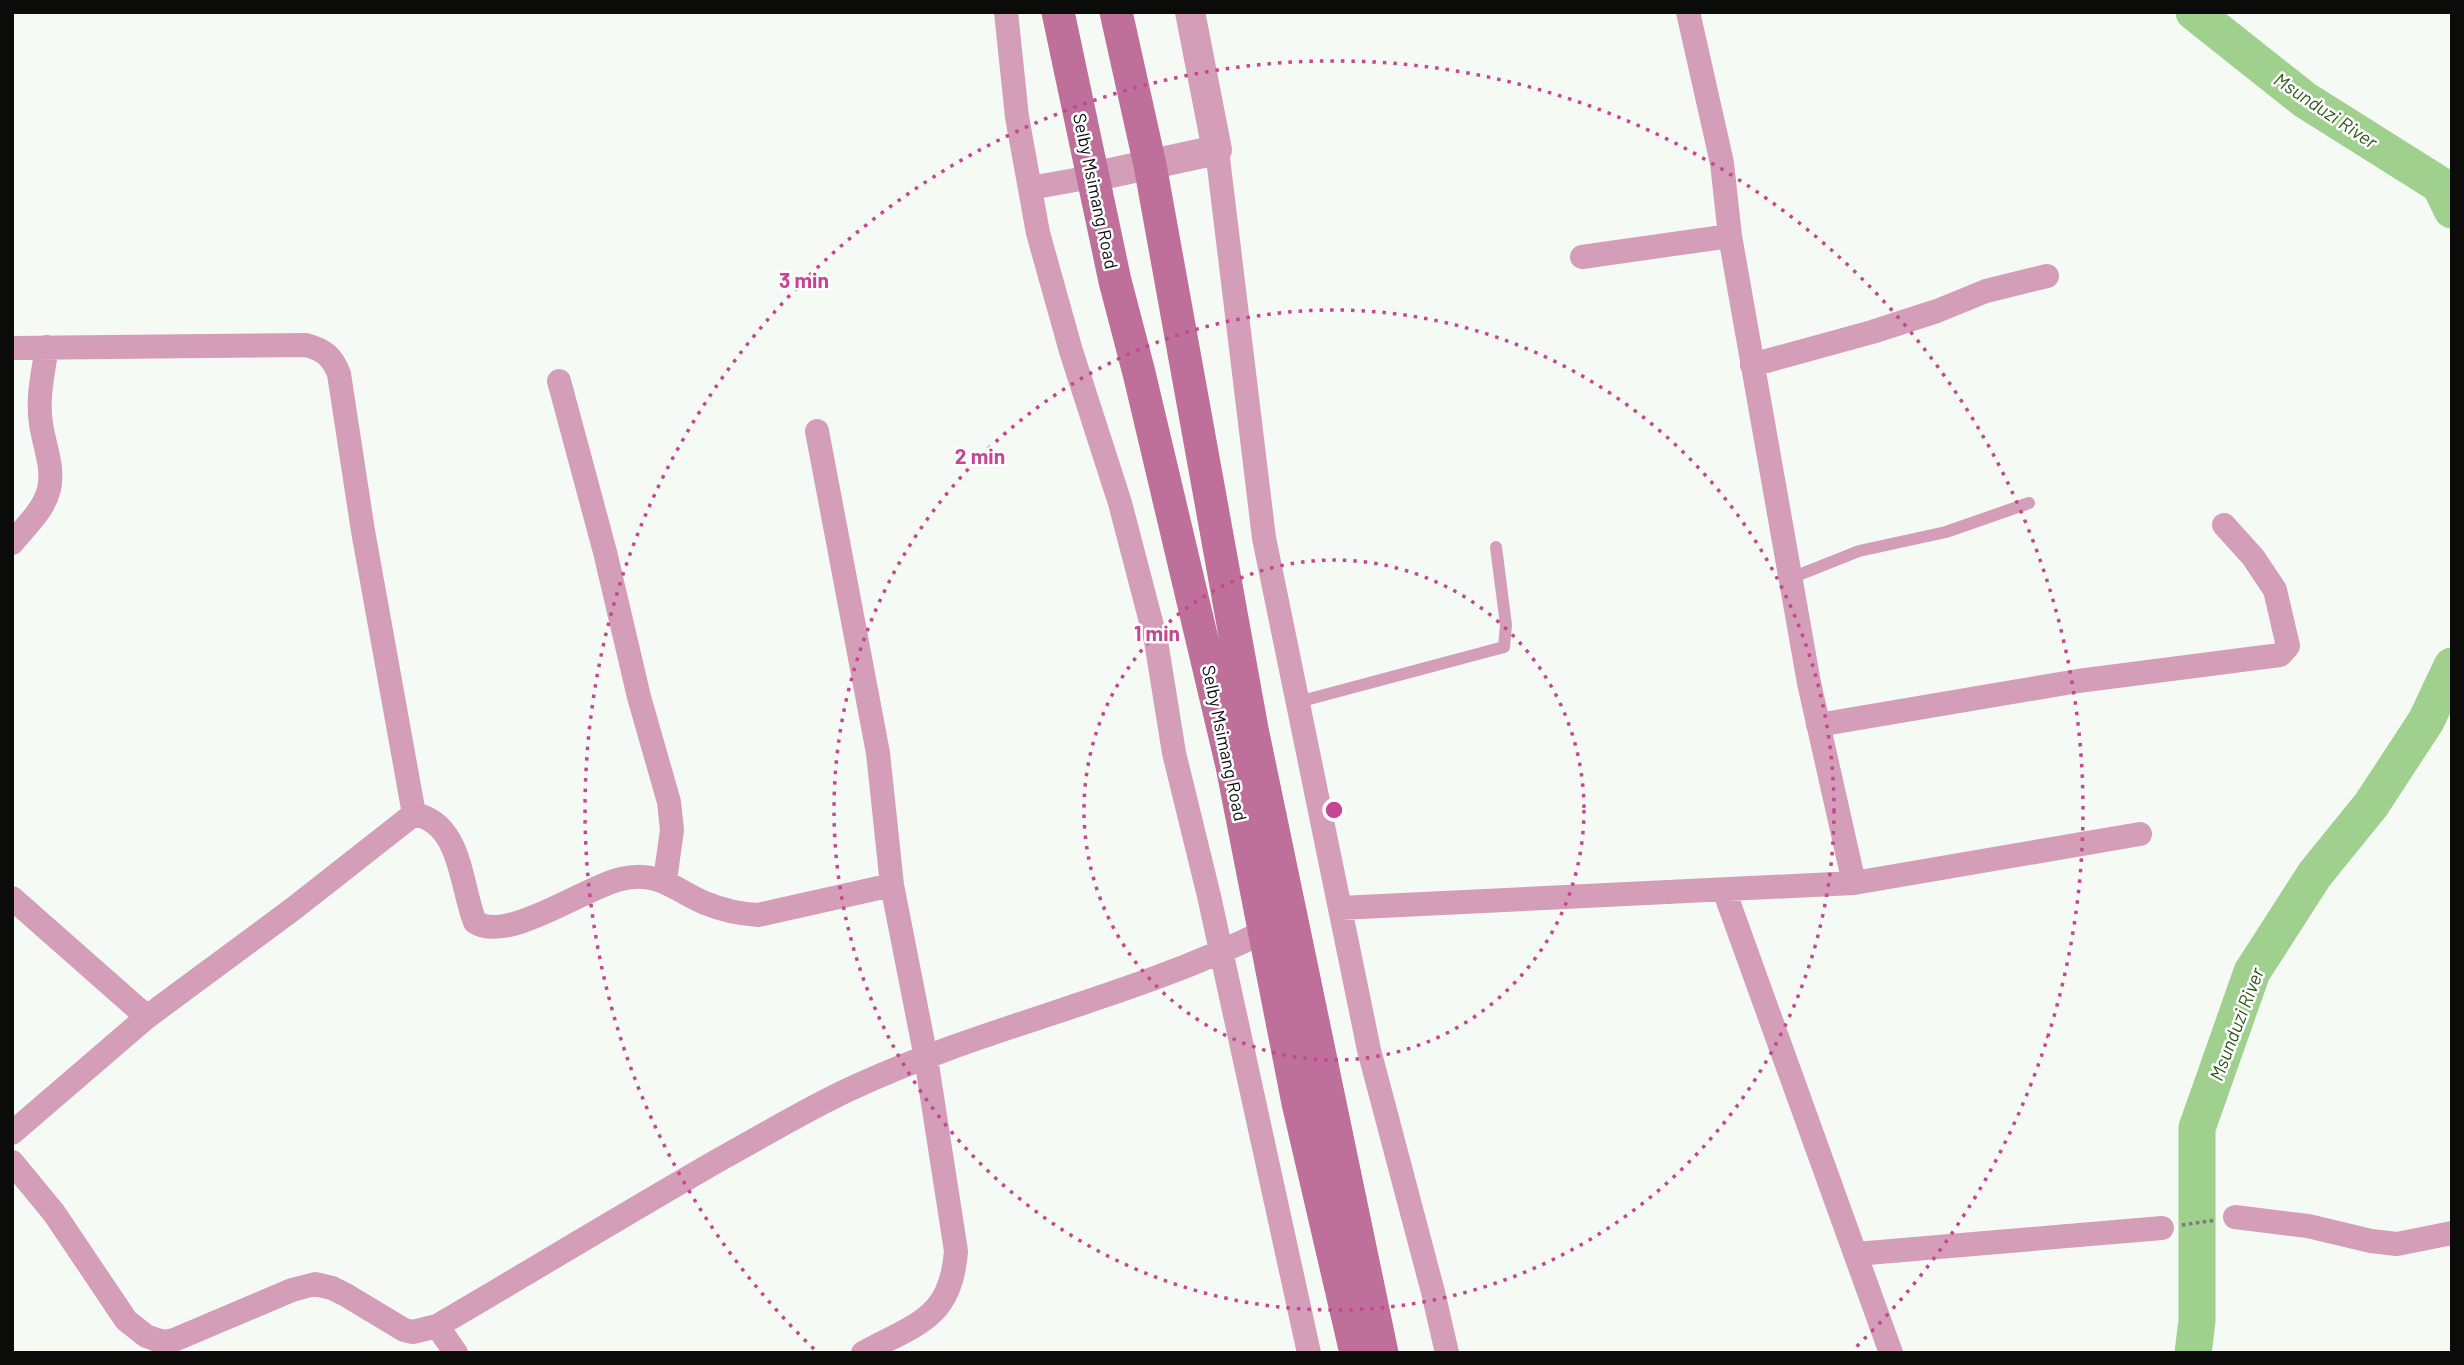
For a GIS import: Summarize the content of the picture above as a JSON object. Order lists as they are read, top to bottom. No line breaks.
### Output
{"streets":{"main road":["Selby Msimang Road"]},"water":["Msunduzi River"],"rings":["3 min","2 min","1 min"]}
